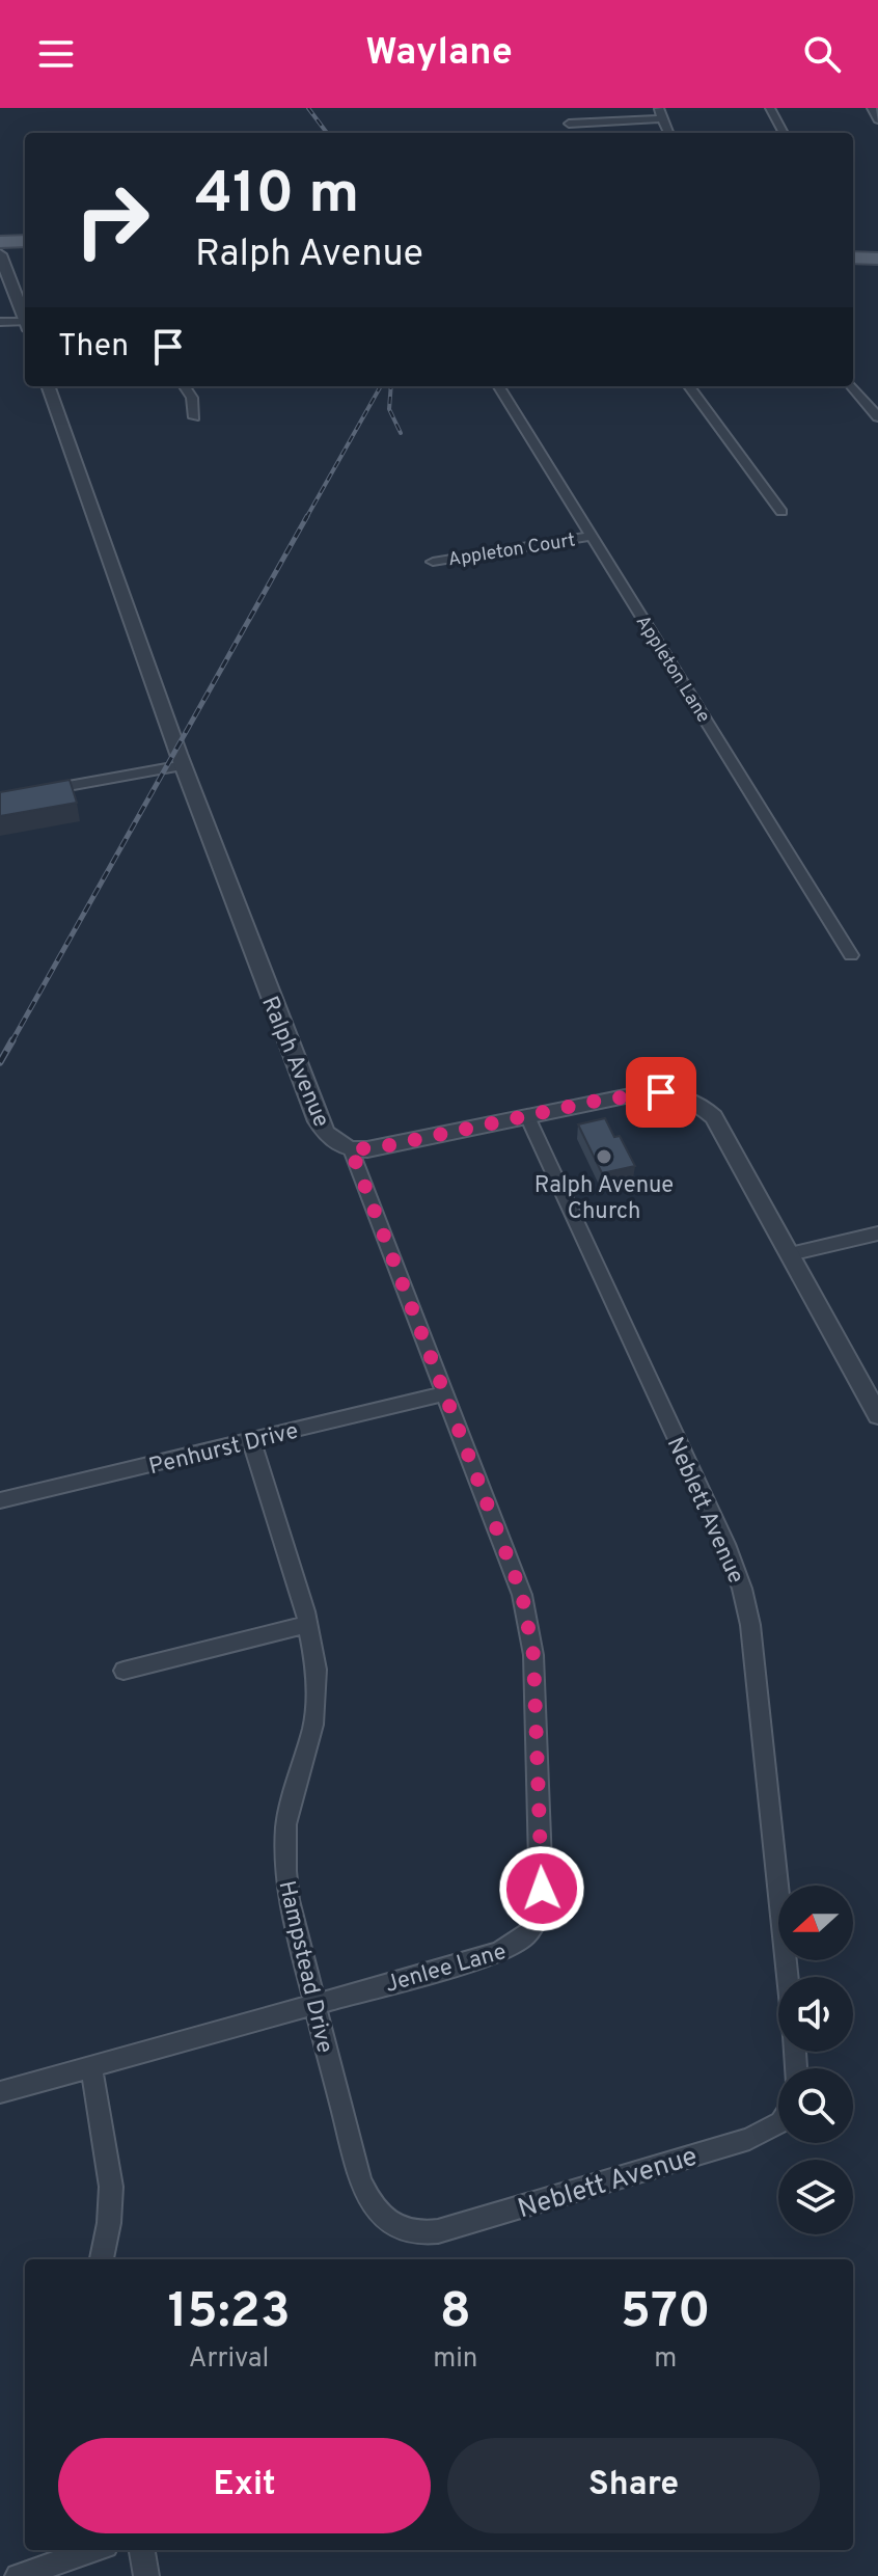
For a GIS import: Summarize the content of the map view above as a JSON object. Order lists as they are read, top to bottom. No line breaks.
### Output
{"streets":{"street":["Appleton Court","Appleton Lane","Ralph Avenue","Penhurst Drive","Neblett Avenue","Hampstead Drive","Jenlee Lane"]},"crossings":[["Appleton Court","Appleton Lane"],["Ralph Avenue","Neblett Avenue"],["Ralph Avenue","Jenlee Lane"],["Penhurst Drive","Hampstead Drive"],["Penhurst Drive","Jenlee Lane"],["Neblett Avenue","Hampstead Drive"],["Hampstead Drive","Jenlee Lane"]],"places":["Ralph Avenue Church"],"north":"left","page":{"header":"Waylane","turn":["410 m","Ralph Avenue"],"then":"Then","eta":["15:23","Arrival","8","min","570","m"],"buttons":["Exit","Share"]}}
